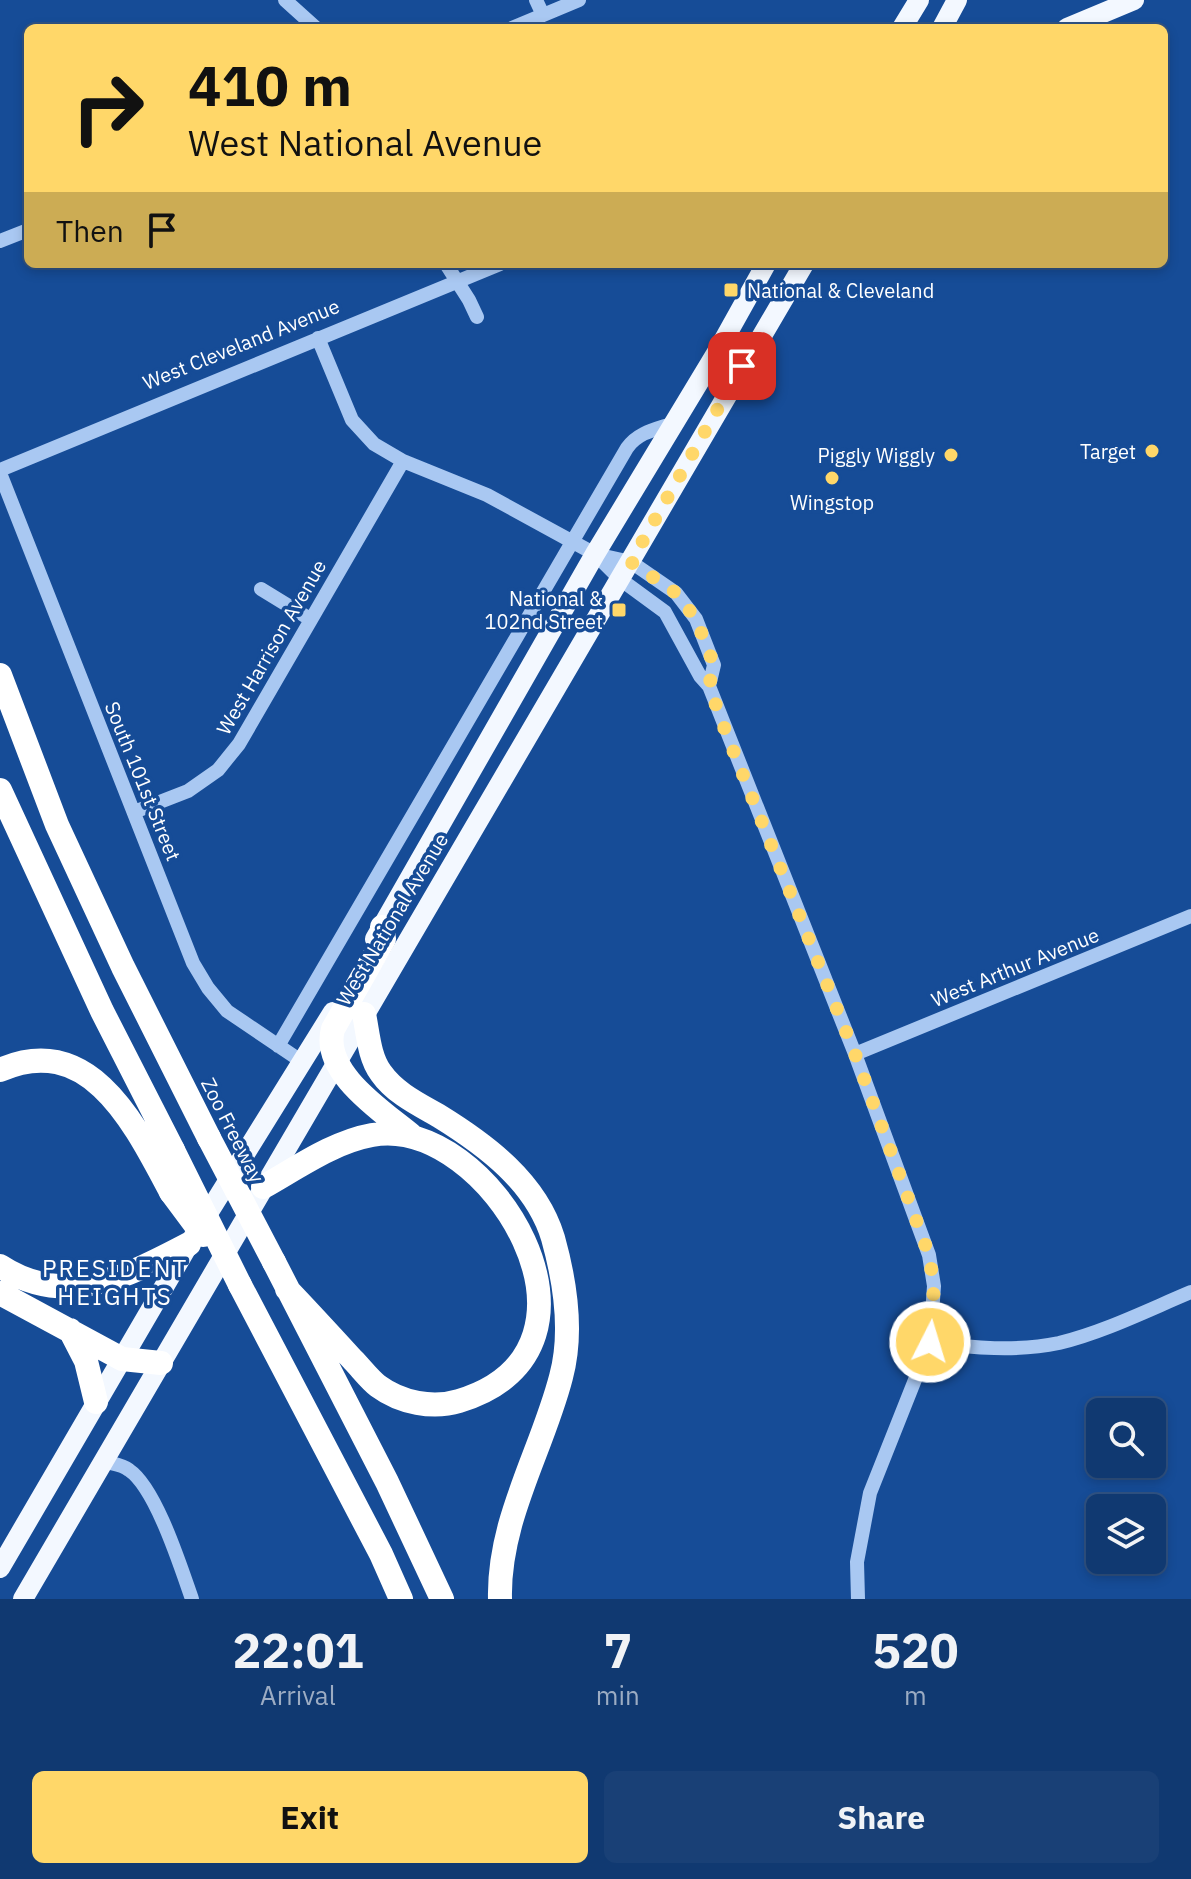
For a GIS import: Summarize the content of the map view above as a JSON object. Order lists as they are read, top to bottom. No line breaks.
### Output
{"streets":{"highway":["Zoo Freeway"],"main road":["West National Avenue"],"street":["West Cleveland Avenue","West Harrison Avenue","South 101st Street","West Arthur Avenue"]},"crossings":[["West Cleveland Avenue","South 101st Street"],["West Harrison Avenue","South 101st Street"],["South 101st Street","West National Avenue"]],"districts":["PRESIDENT HEIGHTS"],"places":{"transit":["National & Cleveland","National & 102nd Street"],"other":["Target","Piggly Wiggly","Wingstop"]},"page":{"turn":["410 m","West National Avenue"],"then":"Then","eta":["22:01","Arrival","7","min","520","m"],"buttons":["Exit","Share"]}}
